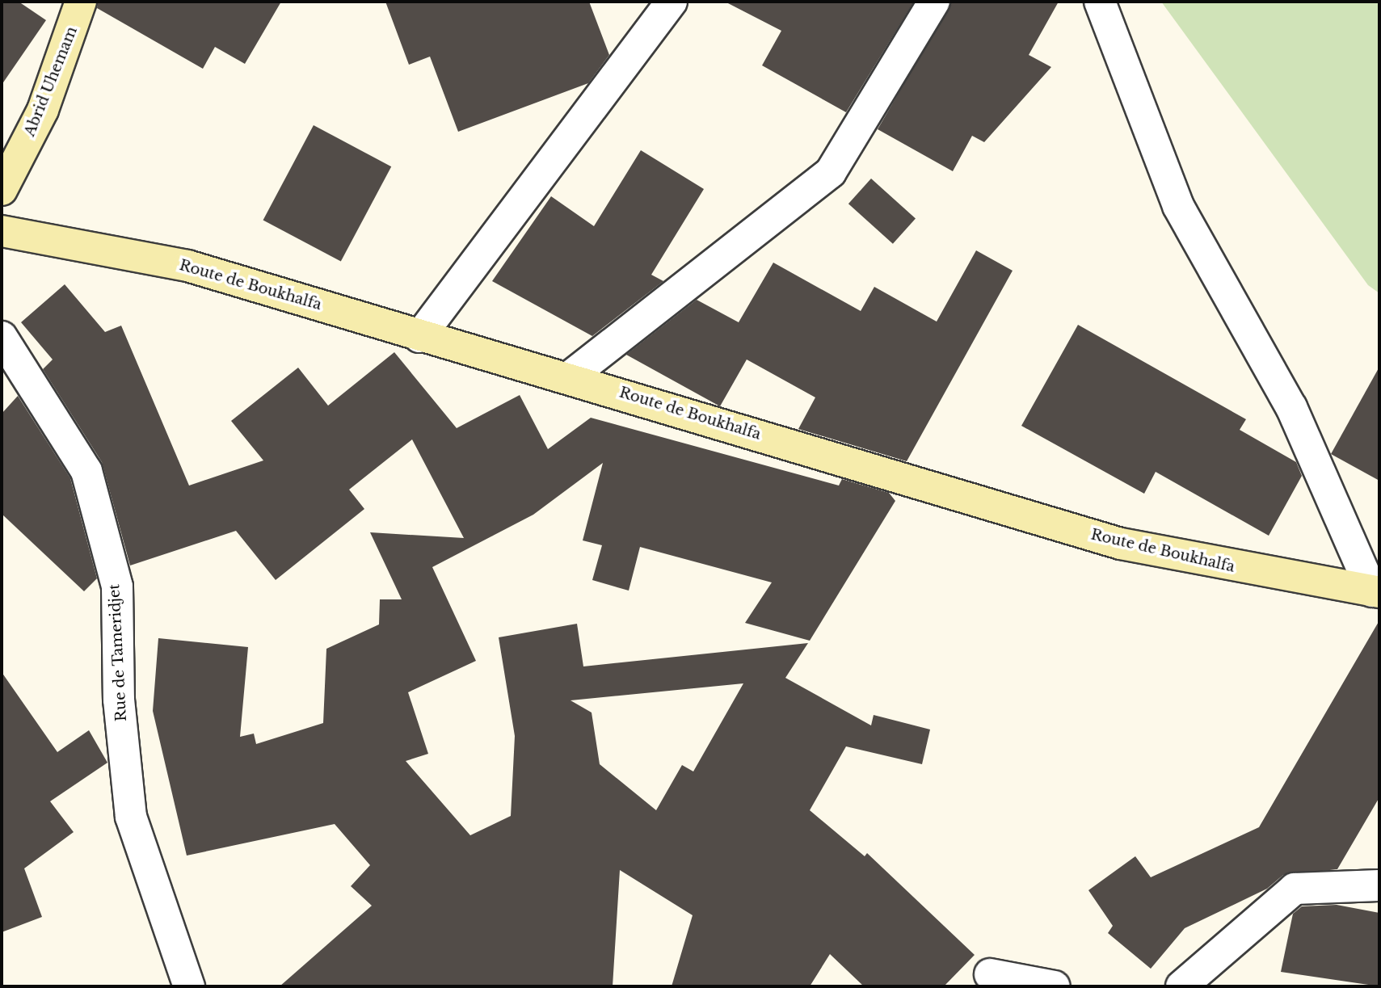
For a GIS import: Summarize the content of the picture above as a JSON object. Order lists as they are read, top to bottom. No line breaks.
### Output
{"streets":{"main road":["Abrid Uhemam","Route de Boukhalfa"],"street":["Rue de Tameridjet"]}}
